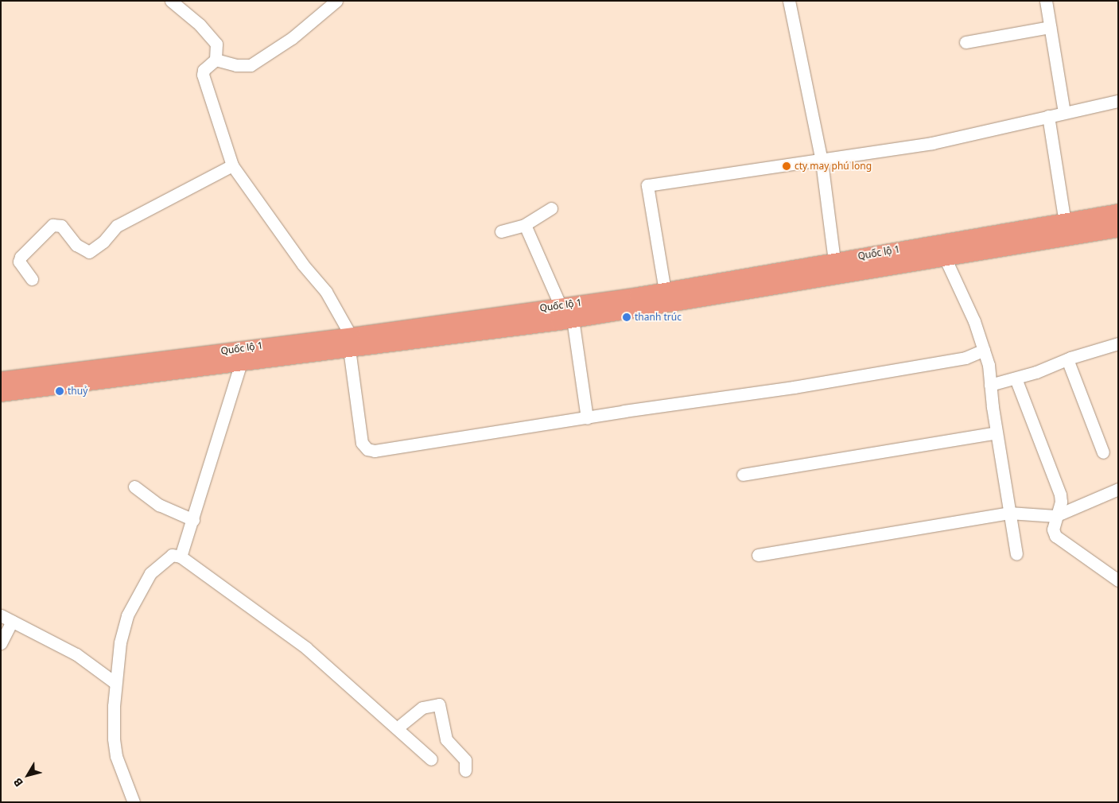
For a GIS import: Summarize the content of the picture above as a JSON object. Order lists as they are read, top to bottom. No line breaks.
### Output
{"streets":{"highway":["Quốc lộ 1"]},"places":["cty may phú long","thanh trúc","thuỷ"],"north":"bottom left"}
